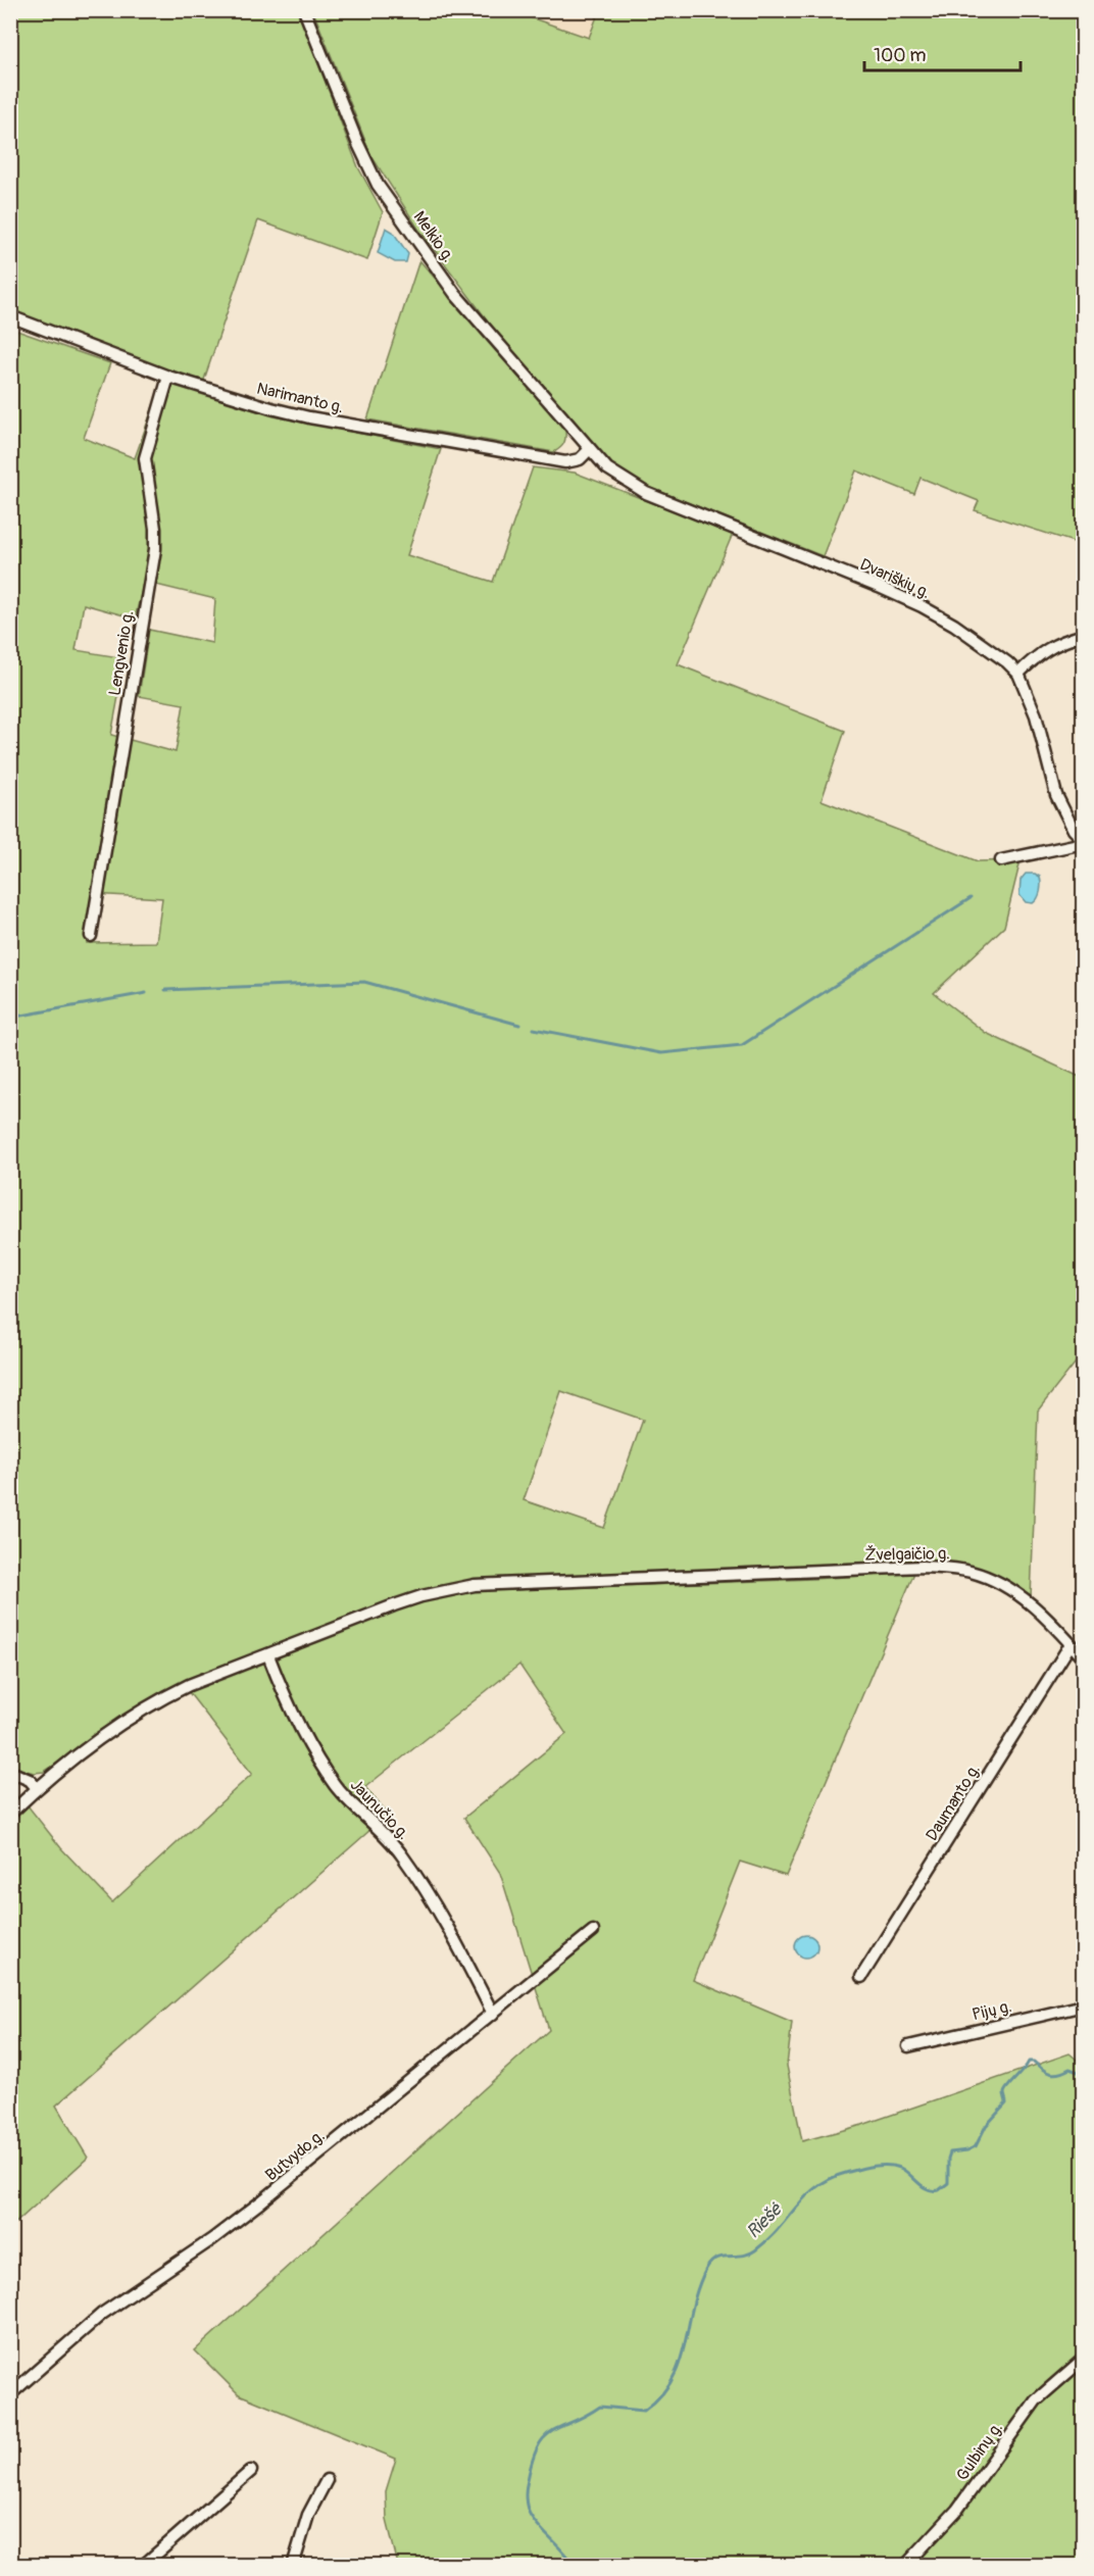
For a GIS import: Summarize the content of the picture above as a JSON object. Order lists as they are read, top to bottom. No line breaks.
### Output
{"streets":{"street":["Melkio g.","Narimanto g.","Dvariškių g.","Lengvenio g.","Žvelgaičio g.","Daumanto g.","Jaunučio g.","Pijų g.","Butvydo g.","Gulbinų g."]},"crossings":[["Melkio g.","Narimanto g."],["Melkio g.","Dvariškių g."],["Narimanto g.","Dvariškių g."],["Narimanto g.","Lengvenio g."],["Žvelgaičio g.","Daumanto g."],["Žvelgaičio g.","Jaunučio g."],["Jaunučio g.","Butvydo g."]],"water":["Riešė"],"scale_bar":"100 m"}
